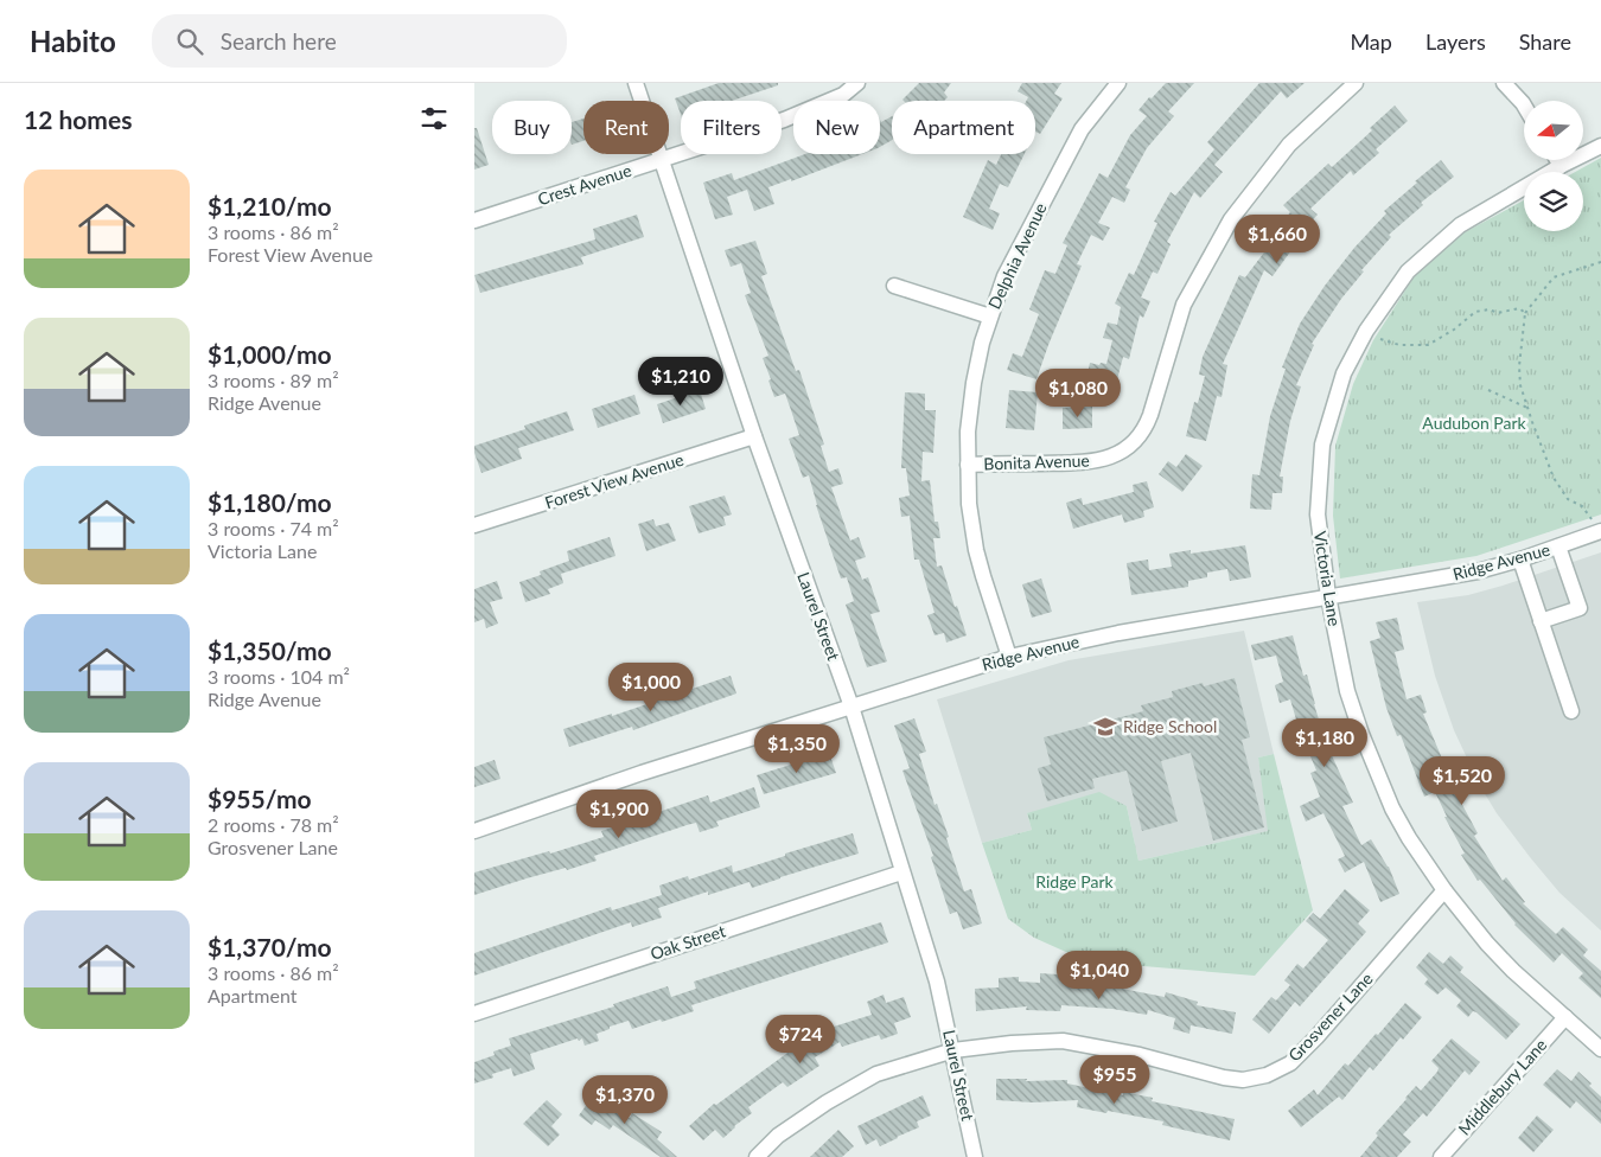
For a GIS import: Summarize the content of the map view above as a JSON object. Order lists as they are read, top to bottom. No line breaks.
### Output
{"streets":{"street":["Crest Avenue","Delphia Avenue","Bonita Avenue","Forest View Avenue","Ridge Avenue","Victoria Lane","Laurel Street","Oak Street","Grosvener Lane","Middlebury Lane"]},"crossings":[["Crest Avenue","Laurel Street"],["Delphia Avenue","Bonita Avenue"],["Delphia Avenue","Ridge Avenue"],["Forest View Avenue","Laurel Street"],["Ridge Avenue","Victoria Lane"],["Ridge Avenue","Laurel Street"],["Victoria Lane","Grosvener Lane"],["Victoria Lane","Middlebury Lane"],["Laurel Street","Oak Street"],["Laurel Street","Grosvener Lane"]],"parks":["Audubon Park","Ridge Park"],"places":{"school or university":["Ridge School"]},"north":"left","page":{"header":"Habito","search":"Search here","nav":["Map","Layers","Share"],"heading":"12 homes","chip":["Buy","Rent","Filters","New","Apartment"],"list":[{"name":"$1,210/mo","note":"3 rooms · 86 m² · Forest View Avenue"},{"name":"$1,000/mo","note":"3 rooms · 89 m² · Ridge Avenue"},{"name":"$1,180/mo","note":"3 rooms · 74 m² · Victoria Lane"},{"name":"$1,350/mo","note":"3 rooms · 104 m² · Ridge Avenue"},{"name":"$955/mo","note":"2 rooms · 78 m² · Grosvener Lane"},{"name":"$1,370/mo","note":"3 rooms · 86 m² · Apartment"}],"price":["$1,660","$1,210","$1,080","$1,000","$1,180","$1,350","$1,520","$1,900","$1,040","$724","$955","$1,370"]}}
